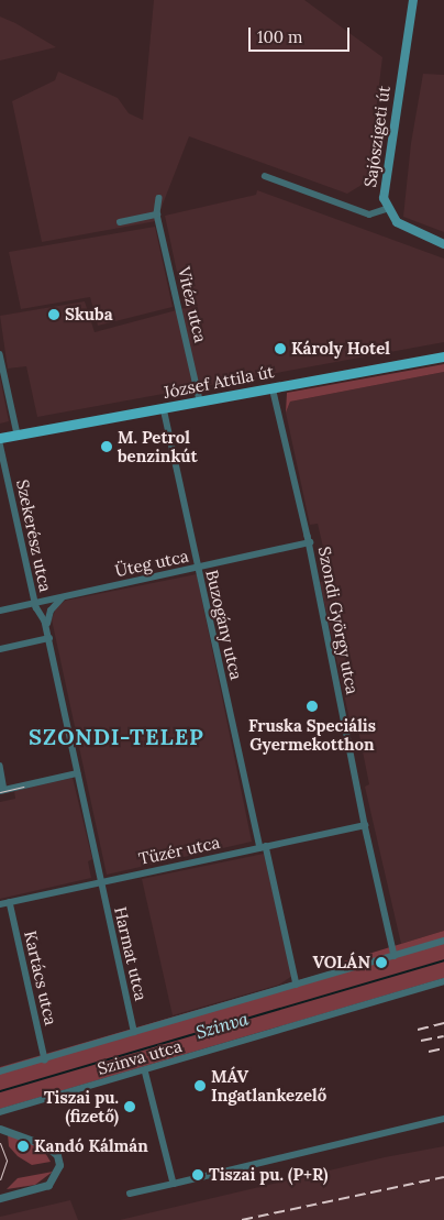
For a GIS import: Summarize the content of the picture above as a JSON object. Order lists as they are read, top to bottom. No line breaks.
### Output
{"streets":{"main road":["Sajószigeti út","József Attila út"],"street":["Vitéz utca","Szekerész utca","Üteg utca","Szondi György utca","Buzogány utca","Tüzér utca","Harmat utca","Kartács utca","Szinva utca"]},"crossings":[["Vitéz utca","József Attila út"],["József Attila út","Szondi György utca"],["József Attila út","Buzogány utca"],["Szekerész utca","Üteg utca"],["Szekerész utca","Tüzér utca"],["Szekerész utca","Harmat utca"],["Üteg utca","Szondi György utca"],["Üteg utca","Buzogány utca"],["Szondi György utca","Tüzér utca"],["Szondi György utca","Szinva utca"],["Buzogány utca","Tüzér utca"],["Buzogány utca","Szinva utca"],["Tüzér utca","Harmat utca"],["Tüzér utca","Kartács utca"],["Harmat utca","Szinva utca"],["Kartács utca","Szinva utca"]],"districts":["SZONDI-TELEP"],"water":["Szinva"],"places":["Skuba","Károly Hotel","M. Petrol benzinkút","Fruska Speciális Gyermekotthon","VOLÁN","MÁV Ingatlankezelő","Tiszai pu. (fizető)","Kandó Kálmán","Tiszai pu. (P+R)"],"scale_bar":"100 m"}
